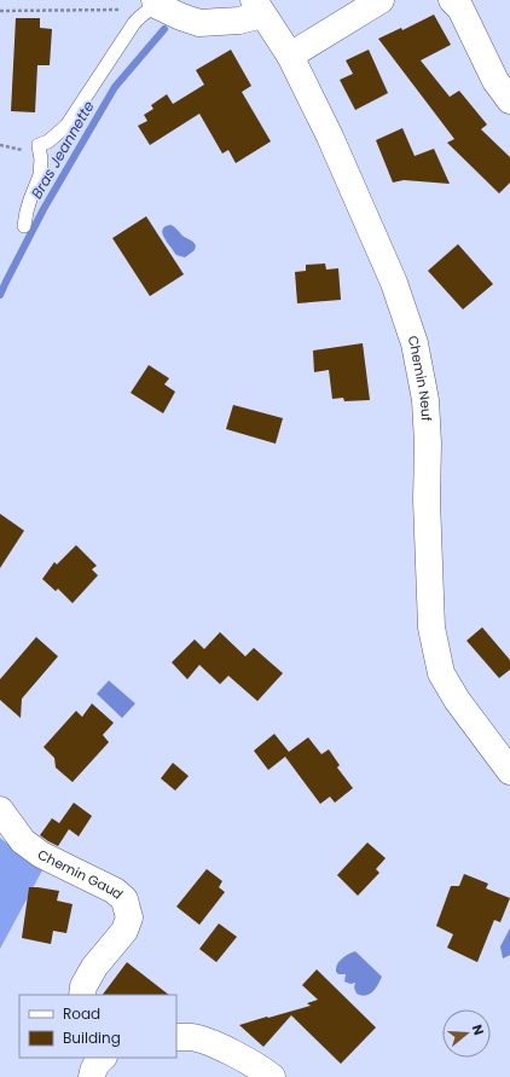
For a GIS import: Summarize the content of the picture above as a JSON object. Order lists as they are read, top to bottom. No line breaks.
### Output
{"streets":{"street":["Chemin Neuf","Chemin Gaud"]},"water":["Bras Jeannette"],"legend":["Road","Building"],"north":"right"}
